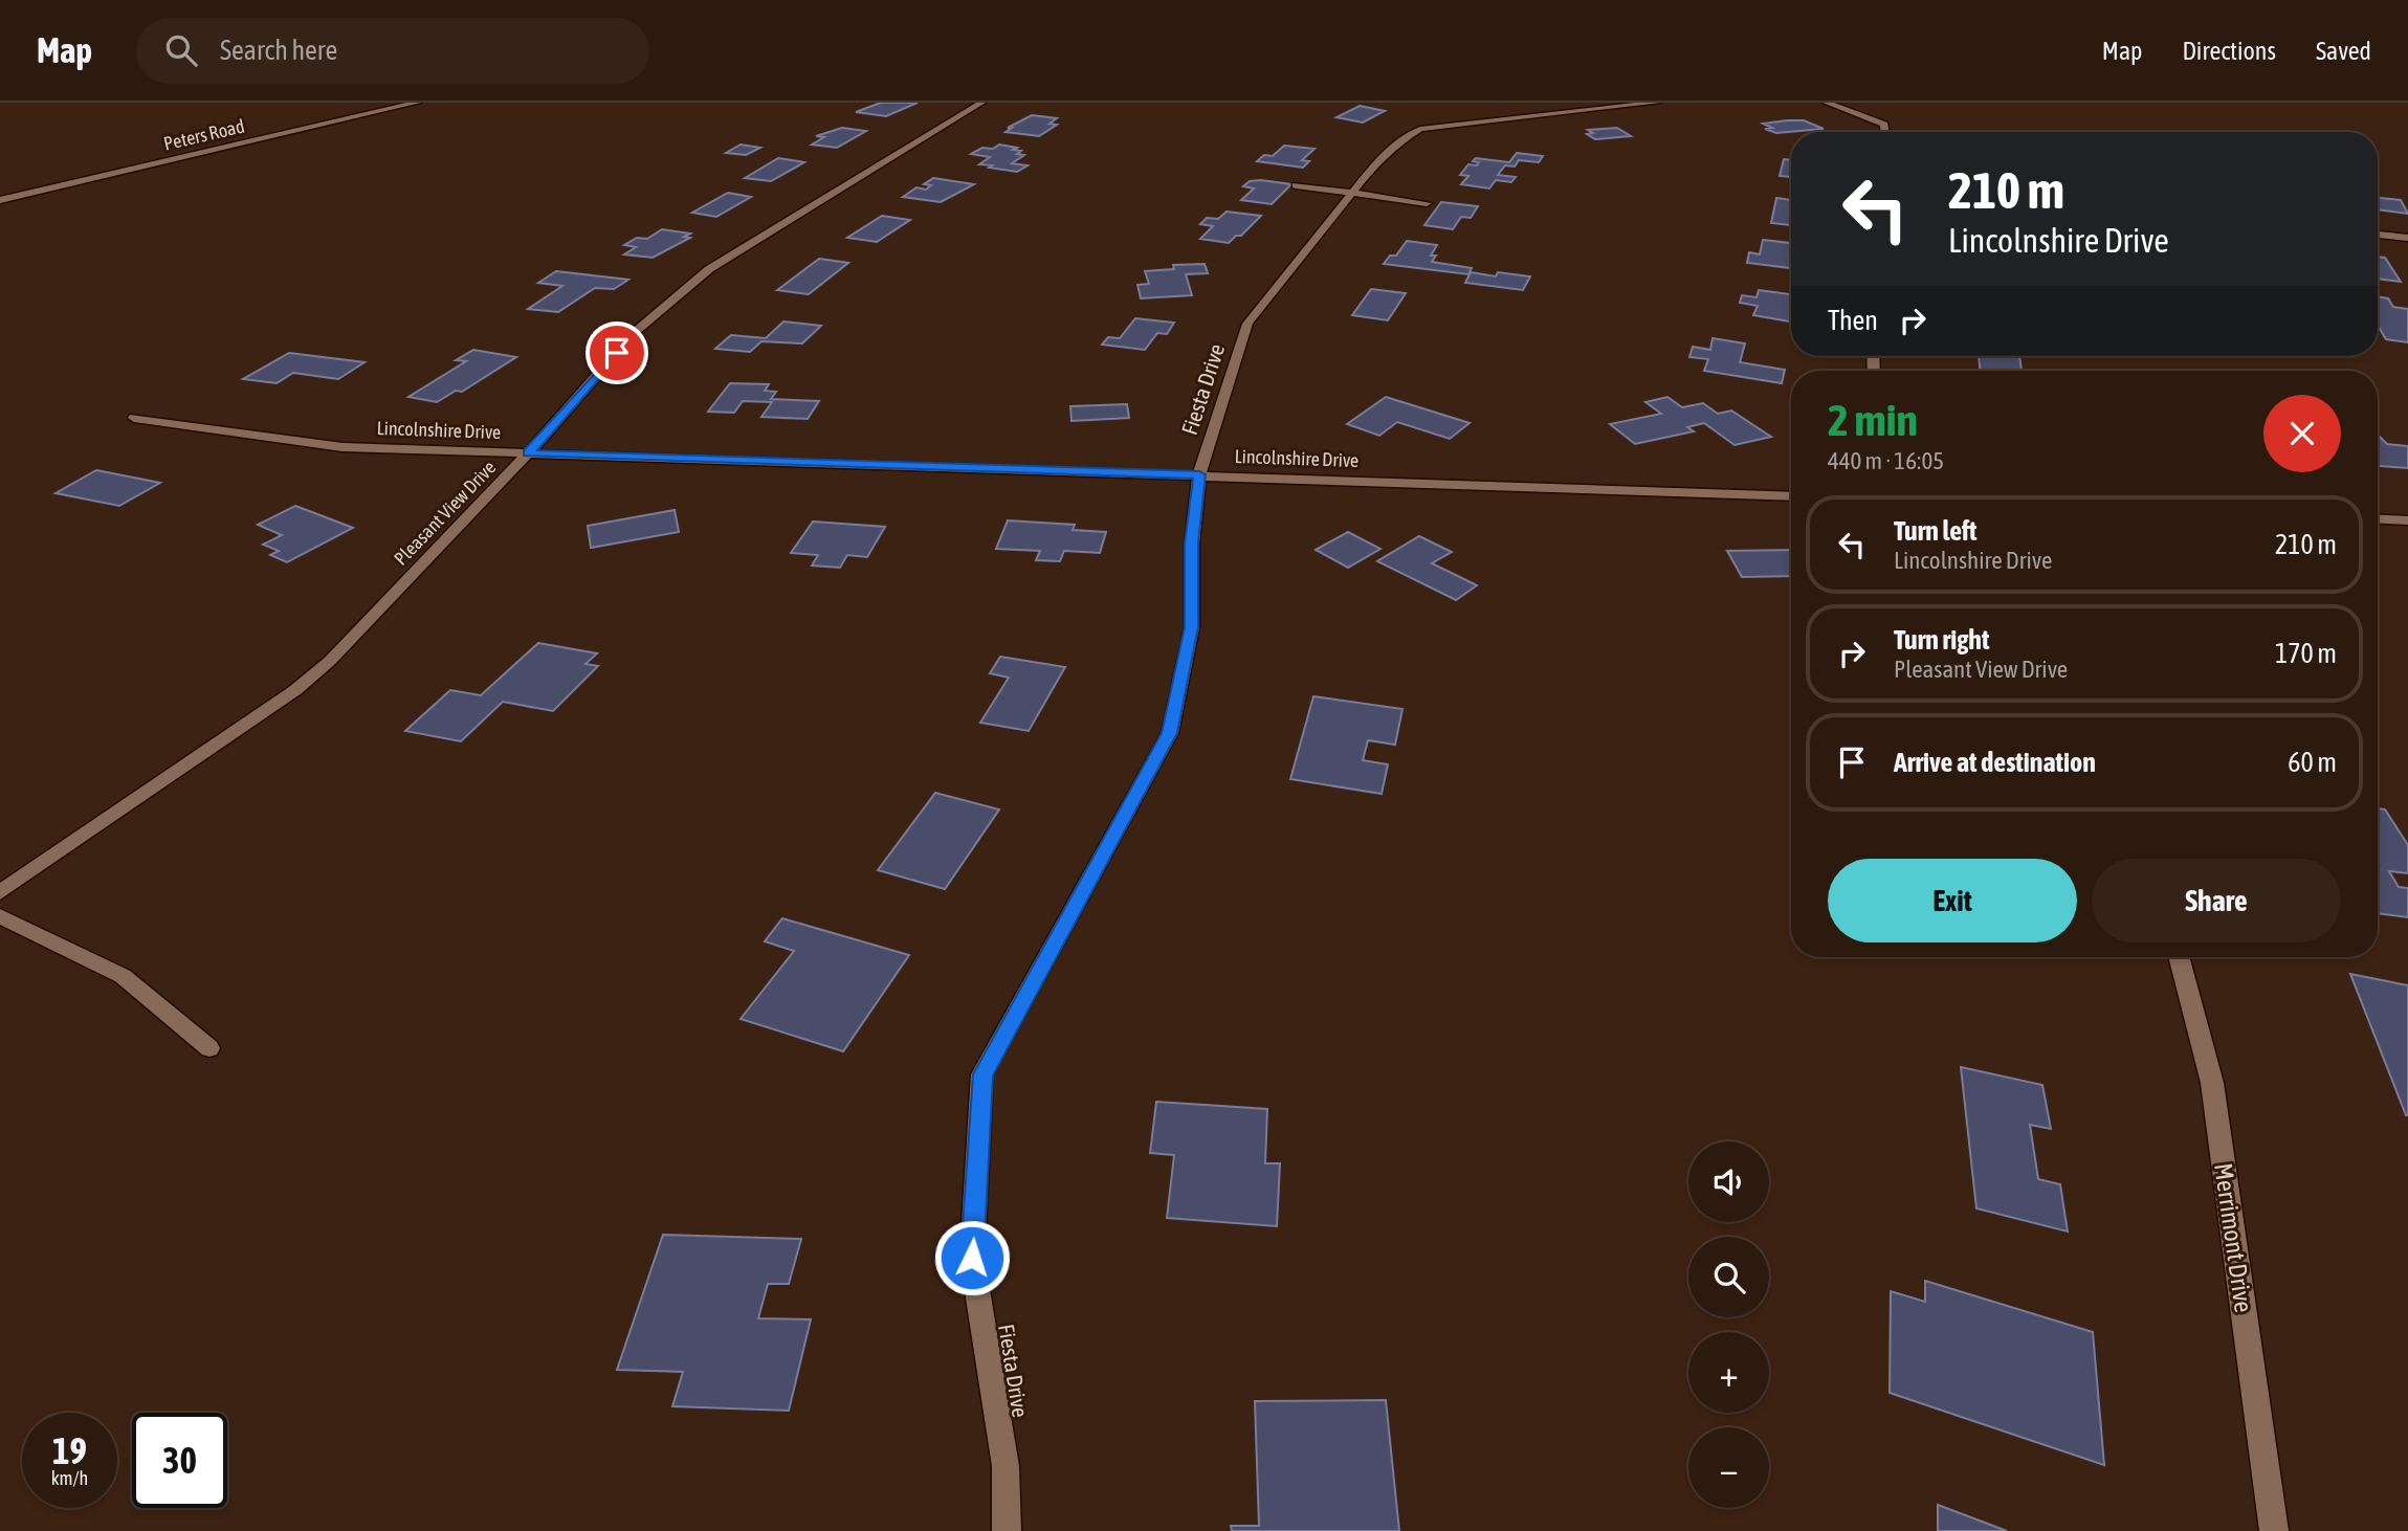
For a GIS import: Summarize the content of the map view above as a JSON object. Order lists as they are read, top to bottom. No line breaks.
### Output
{"streets":{"street":["Peters Road","Fiesta Drive","Lincolnshire Drive","Pleasant View Drive","Merrimont Drive"]},"crossings":[["Fiesta Drive","Lincolnshire Drive"],["Lincolnshire Drive","Pleasant View Drive"]],"page":{"header":"Map","search":"Search here","nav":["Map","Directions","Saved"],"turn":["210 m","Lincolnshire Drive"],"then":"Then","heading":["2 min","440 m · 16:05"],"list":[{"name":"Turn left","note":"Lincolnshire Drive","value":"210 m"},{"name":"Turn right","note":"Pleasant View Drive","value":"170 m"},{"name":"Arrive at destination","value":"60 m"}],"buttons":["Exit","Share"],"map_buttons":["+","−"],"speed":"19 km/h","limit":"30"}}
